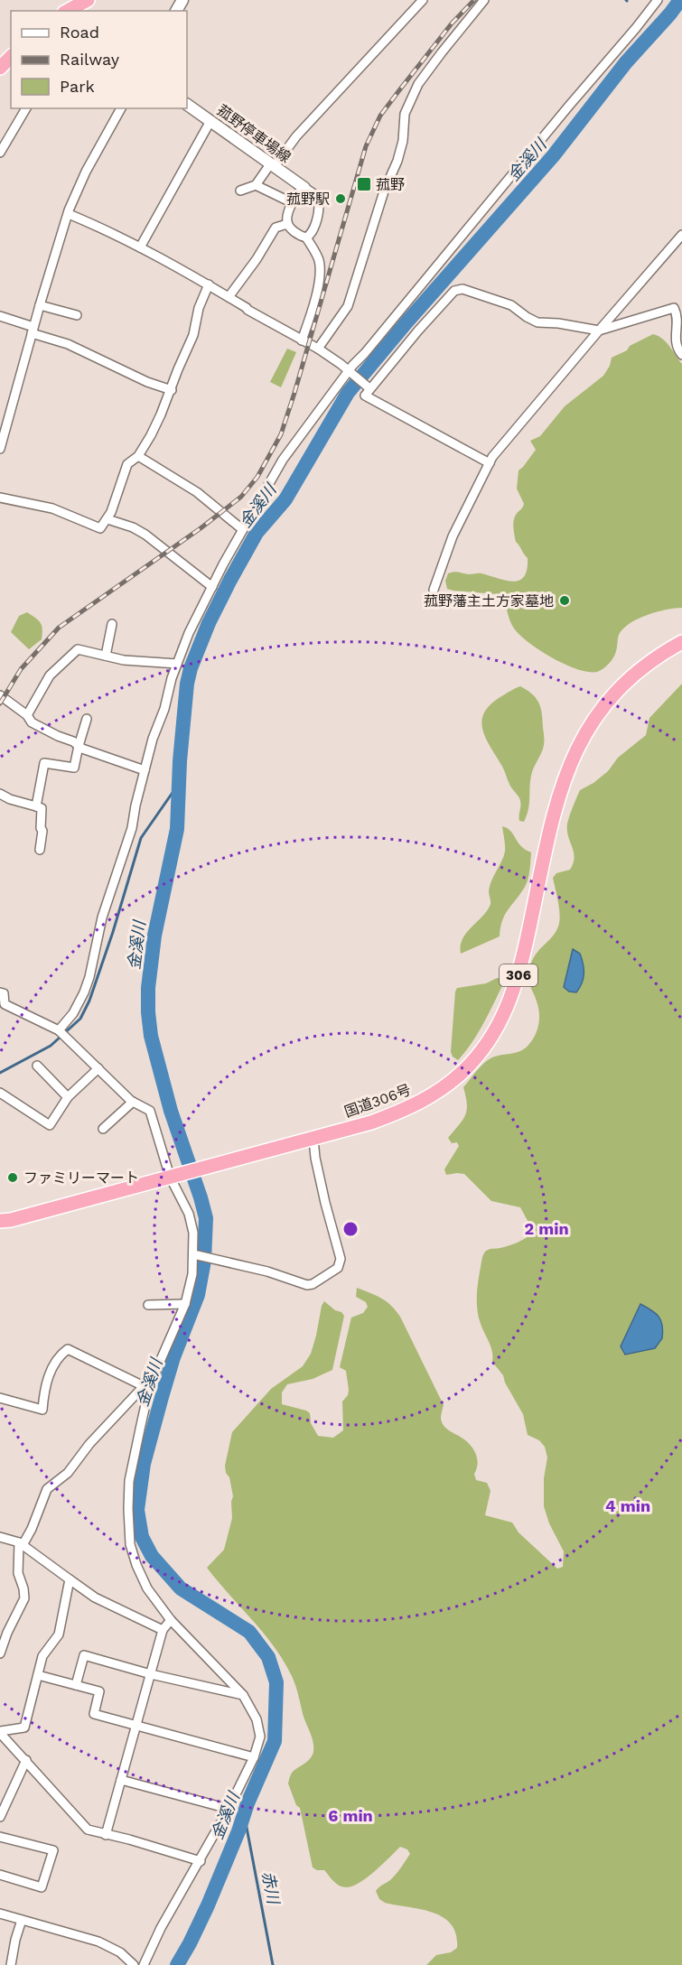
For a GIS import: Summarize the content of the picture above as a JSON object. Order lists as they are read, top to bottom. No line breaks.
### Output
{"streets":{"highway":["306","国道306号"],"main road":["菰野停車場線"]},"water":["金溪川","赤川"],"places":{"transit":["菰野"],"other":["菰野駅","菰野藩主土方家墓地","ファミリーマート"]},"legend":["Road","Railway","Park"],"rings":["2 min","4 min","6 min"]}
